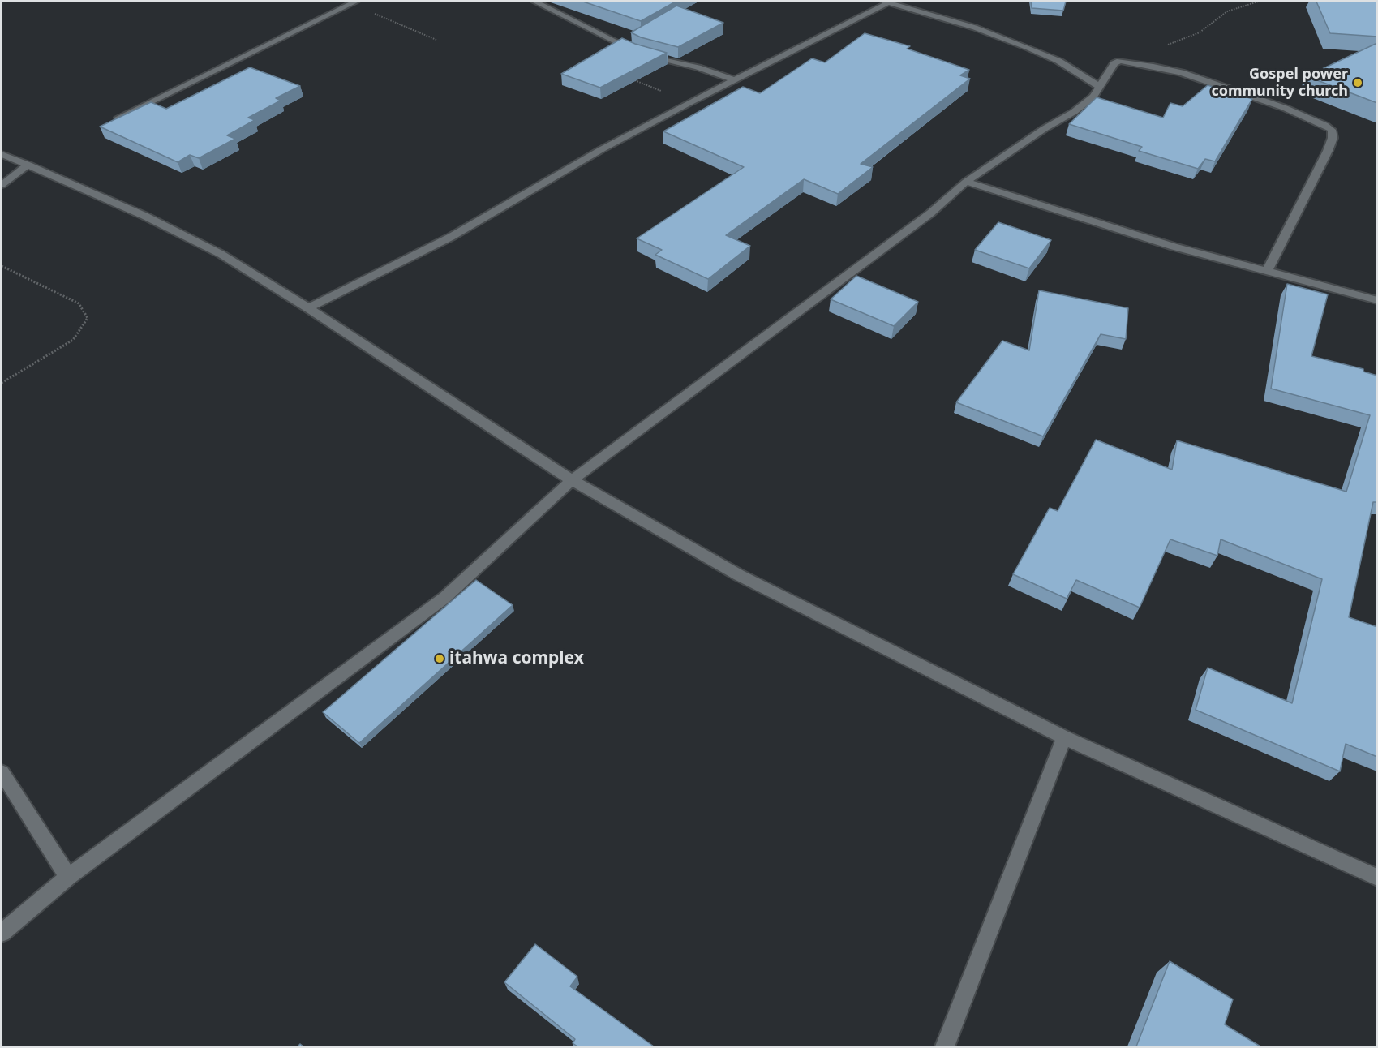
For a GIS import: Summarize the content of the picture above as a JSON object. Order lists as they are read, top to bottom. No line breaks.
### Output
{"places":["Gospel power community church","itahwa complex"]}
